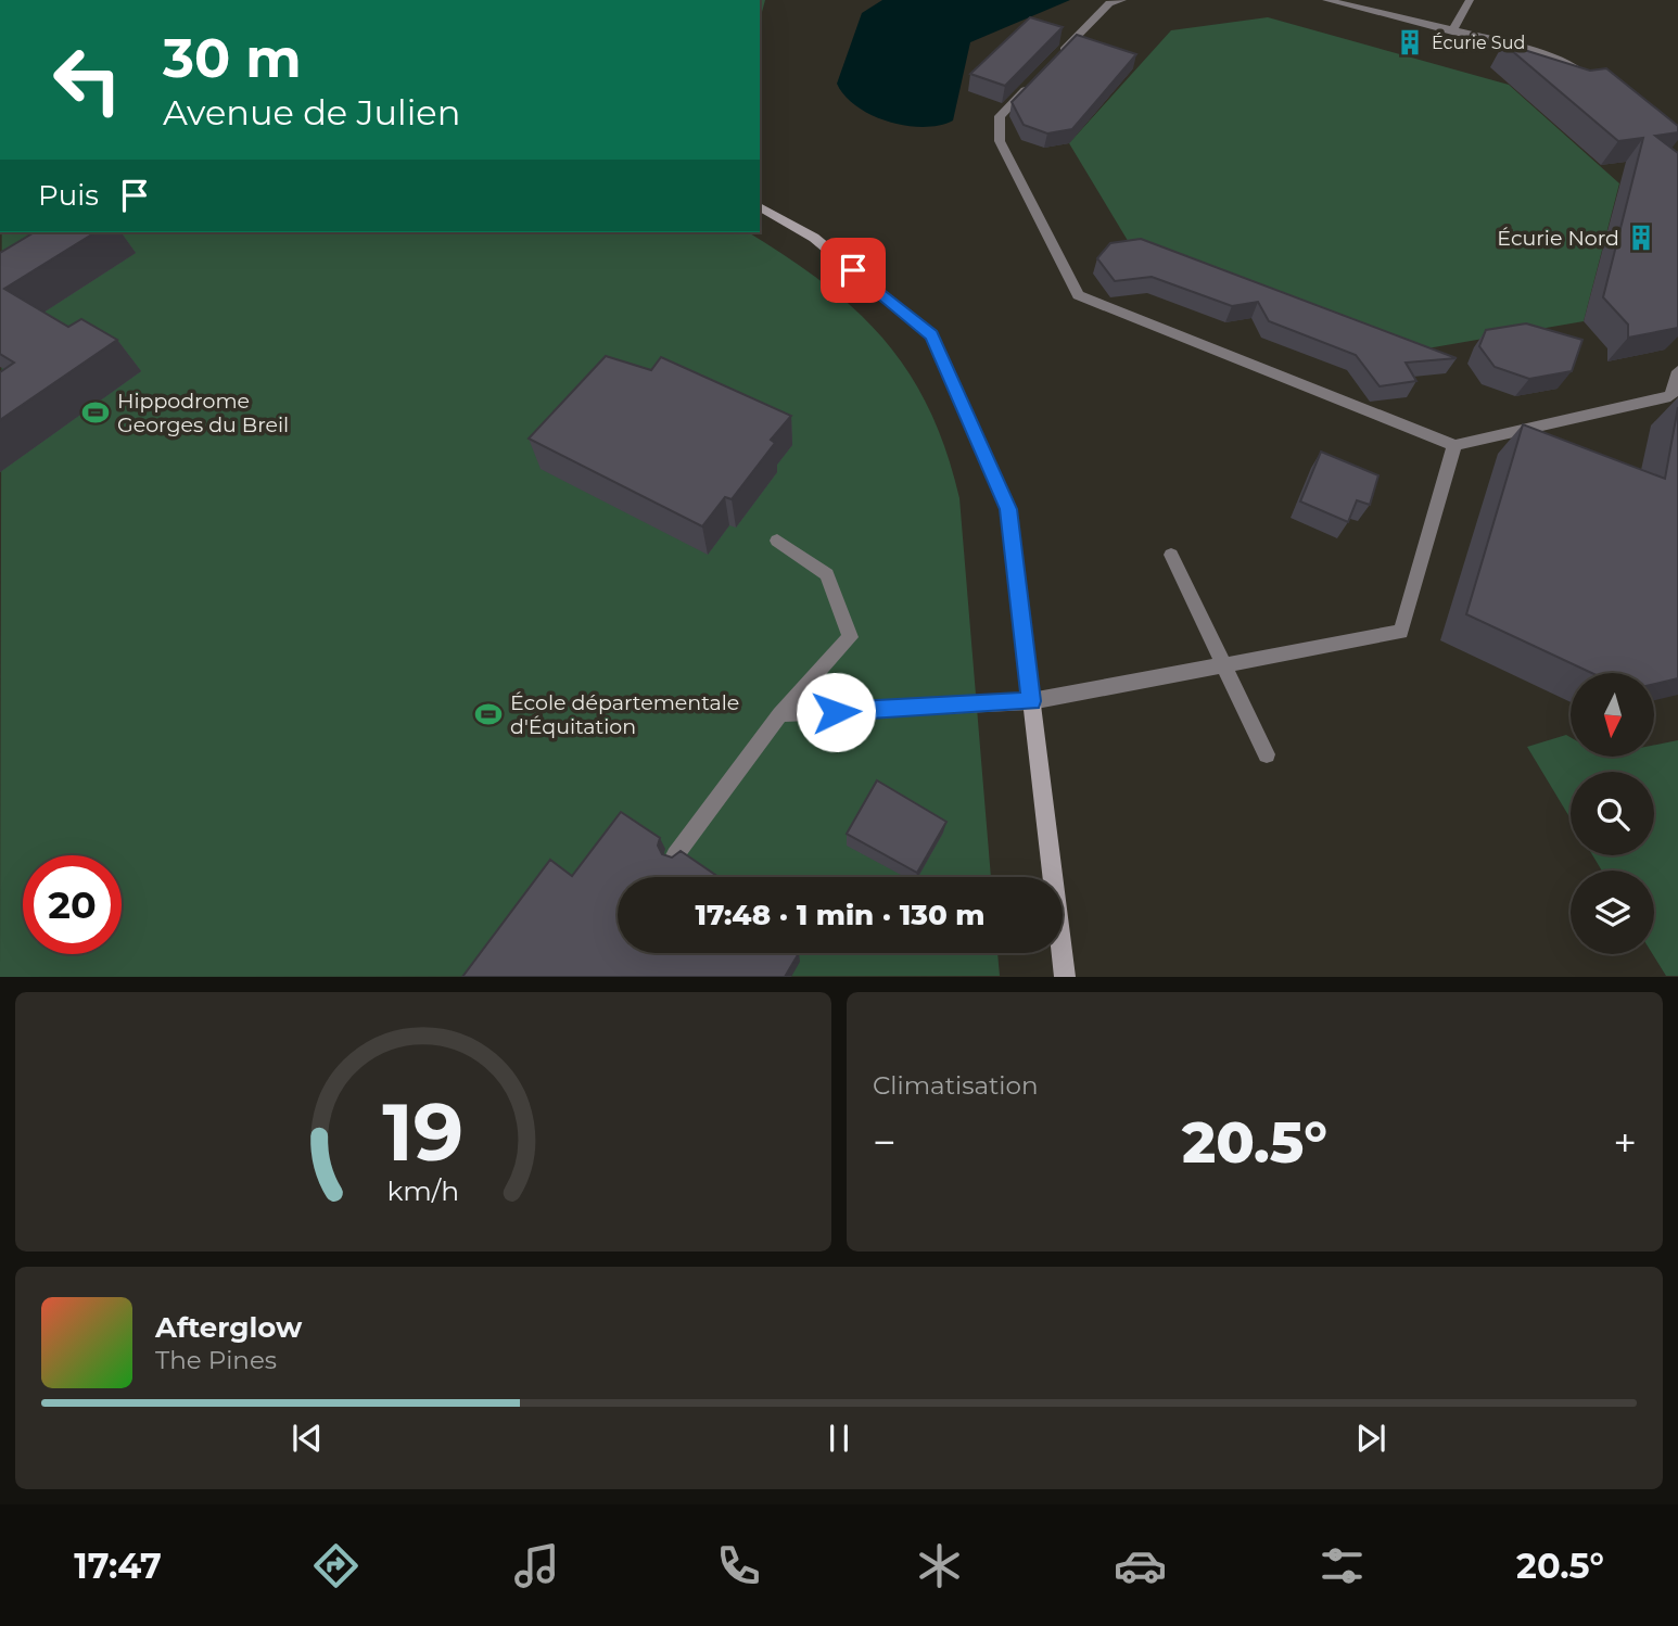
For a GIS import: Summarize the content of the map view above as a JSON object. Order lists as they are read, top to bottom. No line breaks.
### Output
{"places":{"building":["Écurie Sud","Écurie Nord"],"sports":["Hippodrome Georges du Breil","École départementale d'Équitation"]},"north":"bottom","page":{"turn":["30 m","Avenue de Julien"],"then":"Puis","limit":"20","trip":"17:48 · 1 min · 130 m","tile":"Climatisation","heat":["−","20.5°","+"],"song":["Afterglow","The Pines"],"tabs":["17:47","20.5°"],"gauge":["19","km/h"]}}
